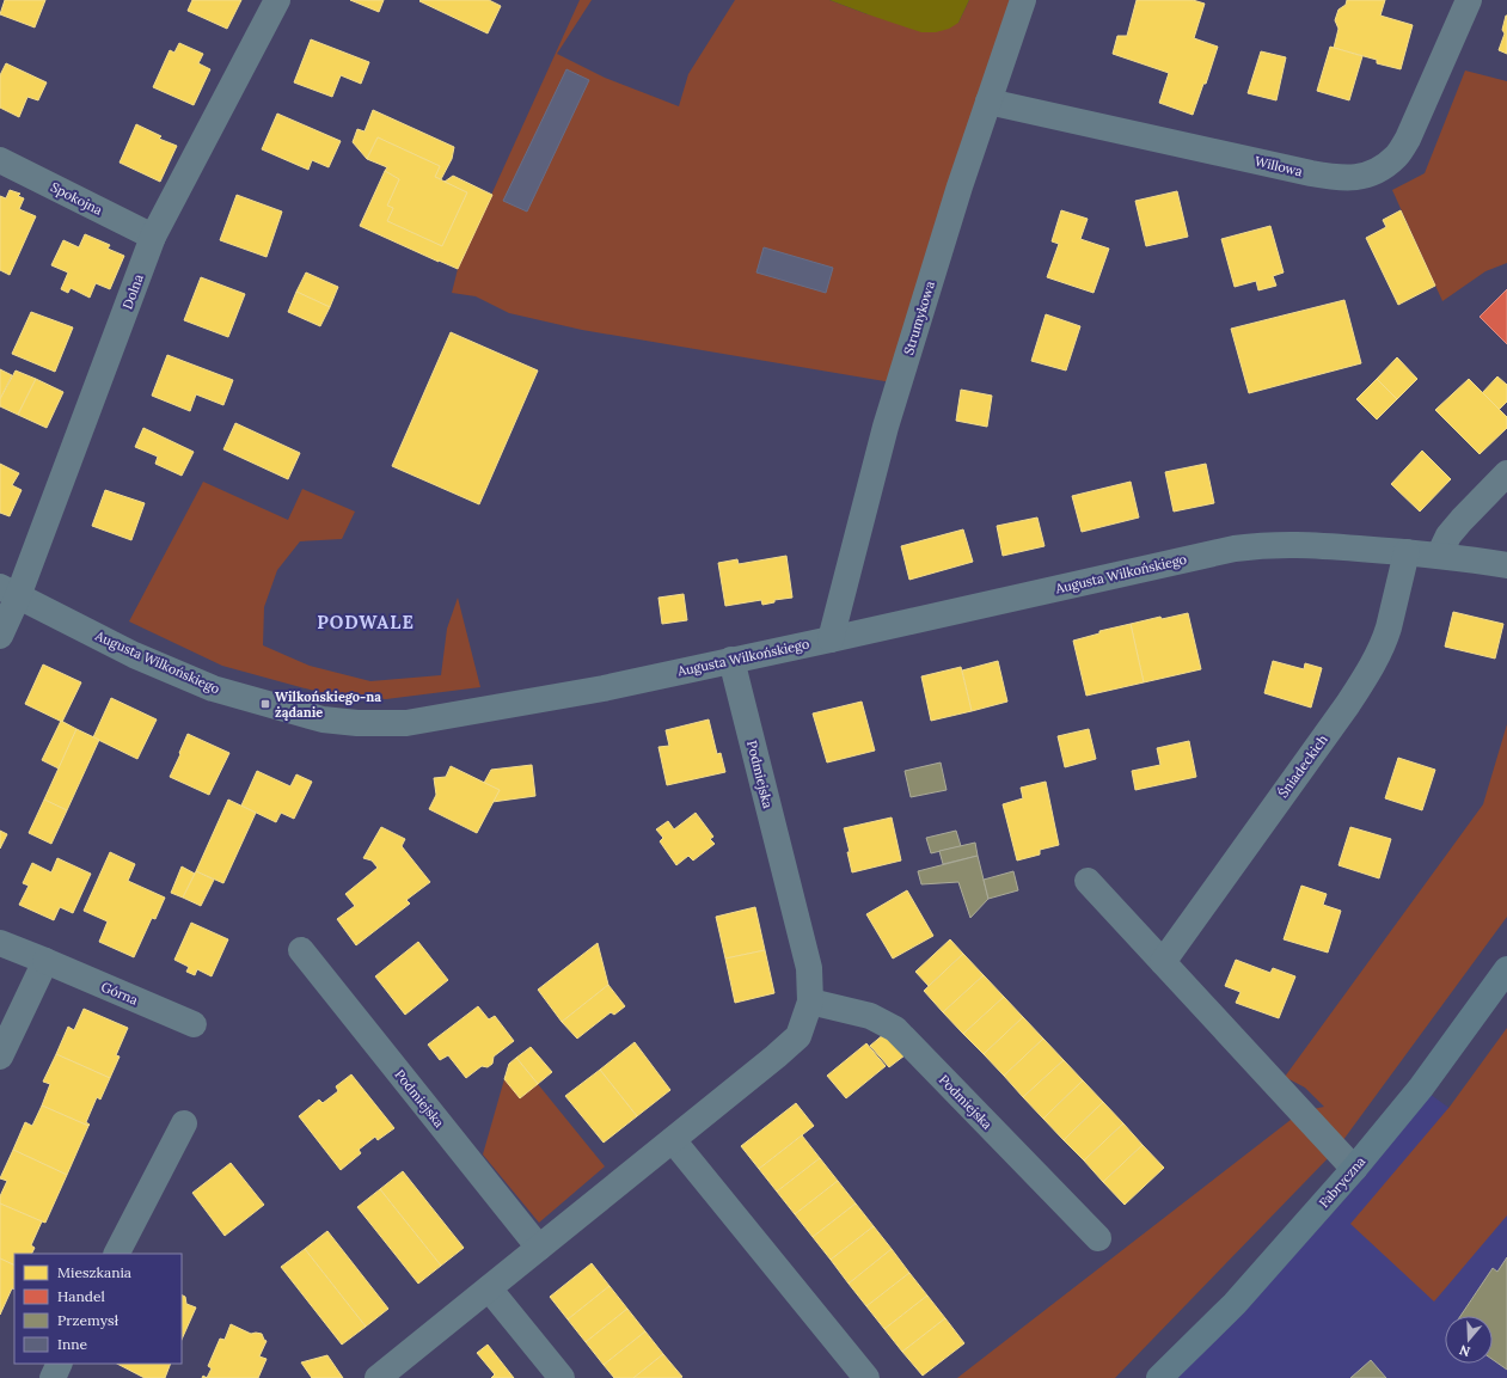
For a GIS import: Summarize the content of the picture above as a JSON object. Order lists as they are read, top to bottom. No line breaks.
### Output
{"streets":{"street":["Willowa","Spokojna","Dolna","Strumykowa","Augusta Wilkońskiego","Śniadeckich","Podmiejska","Górna","Fabryczna"]},"crossings":[["Willowa","Strumykowa"],["Spokojna","Dolna"],["Dolna","Augusta Wilkońskiego"],["Strumykowa","Augusta Wilkońskiego"],["Augusta Wilkońskiego","Śniadeckich"],["Augusta Wilkońskiego","Podmiejska"]],"districts":["PODWALE"],"places":{"transit":["Wilkońskiego-na żądanie"]},"legend":["Mieszkania","Handel","Przemysł","Inne"],"north":"bottom"}
